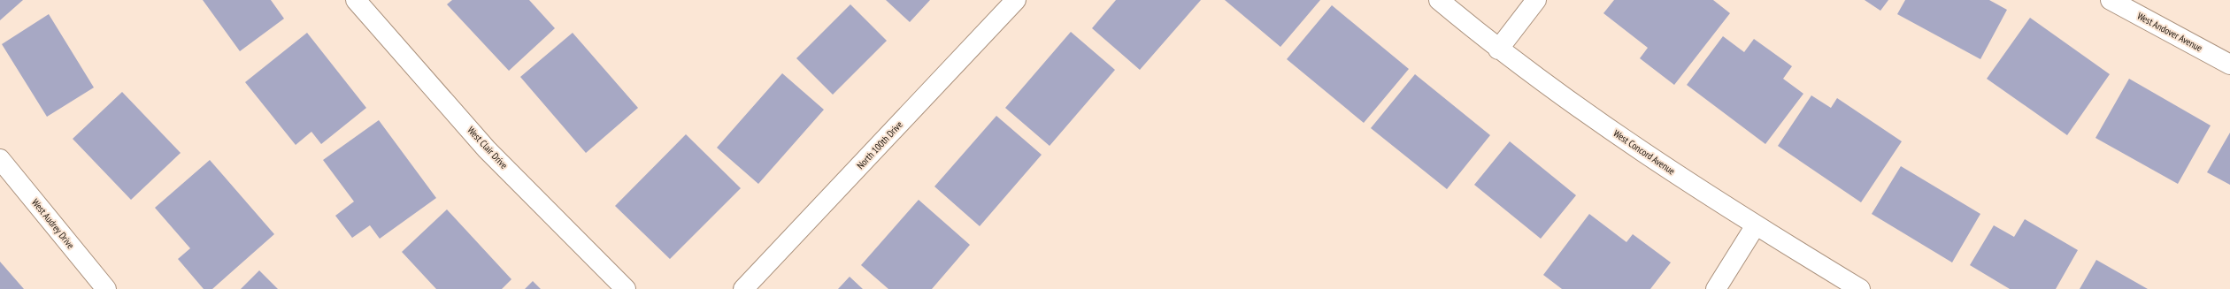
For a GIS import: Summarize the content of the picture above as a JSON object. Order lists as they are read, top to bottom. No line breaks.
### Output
{"streets":{"street":["West Andover Avenue","North 100th Drive","West Clair Drive","West Concord Avenue","West Audrey Drive"]}}
